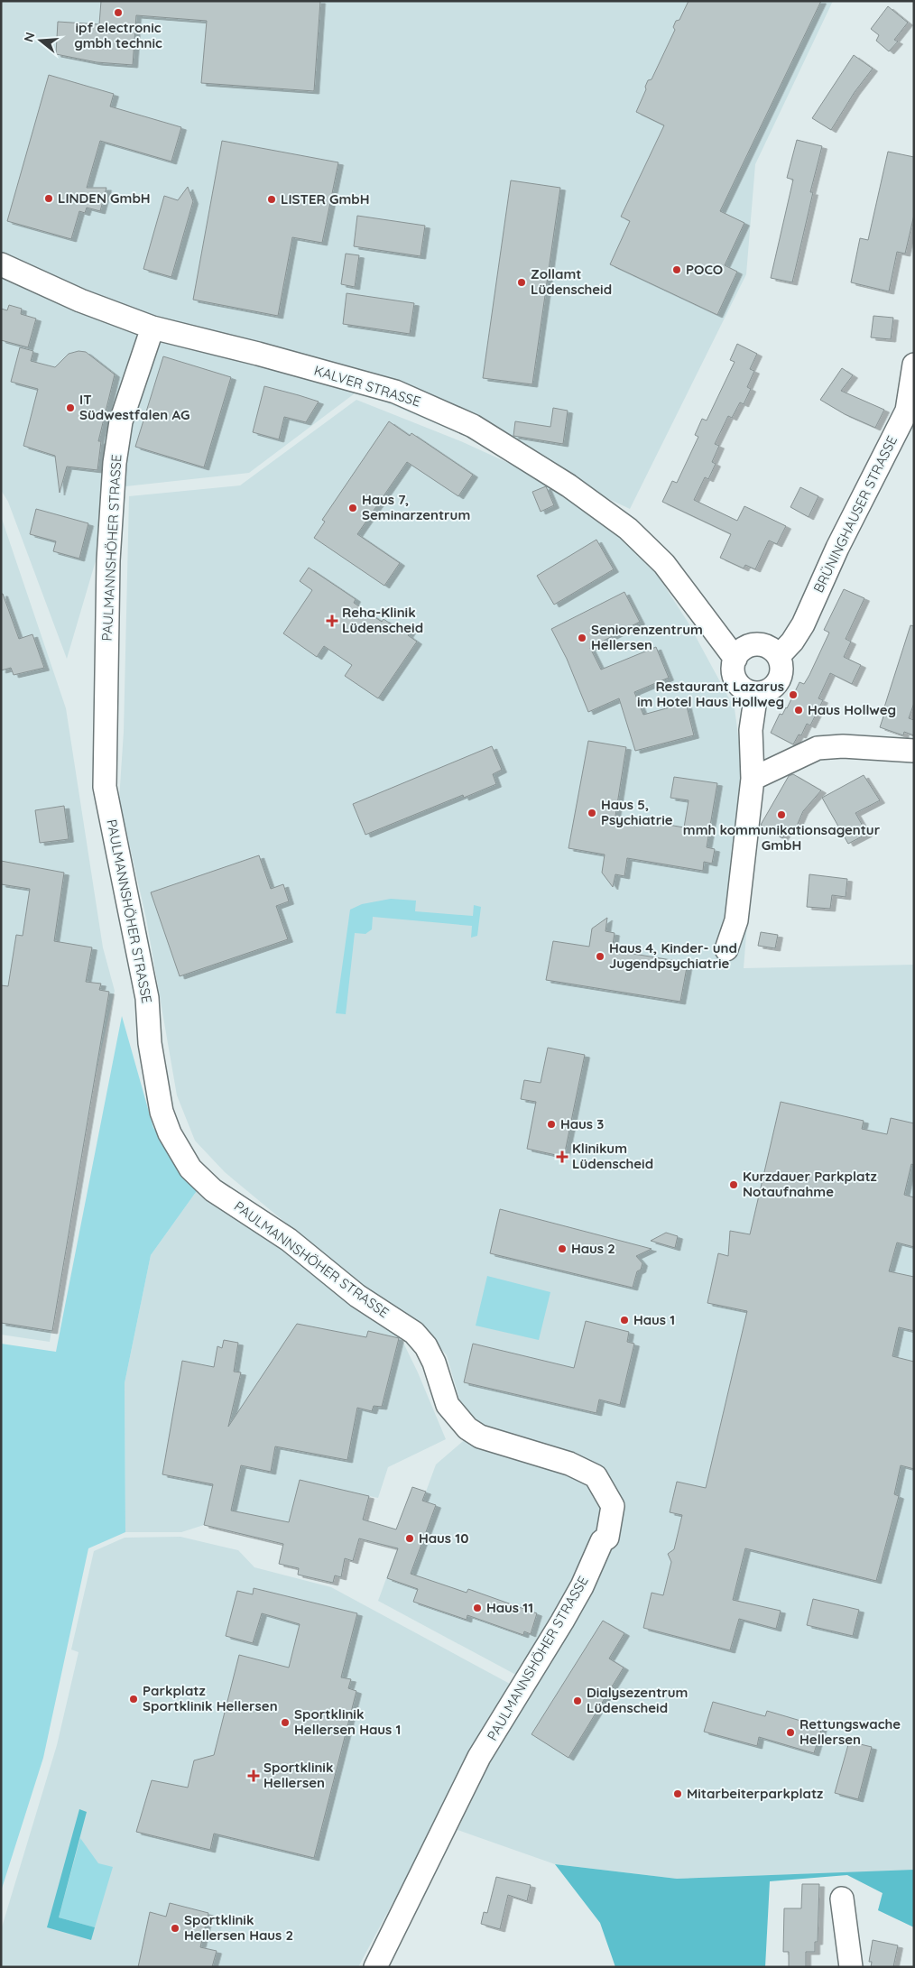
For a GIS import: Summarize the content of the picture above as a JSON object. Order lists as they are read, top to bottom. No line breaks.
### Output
{"streets":{"street":["KALVER STRASSE","BRÜNINGHAUSER STRASSE","PAULMANNSHÖHER STRASSE"]},"crossings":[["KALVER STRASSE","BRÜNINGHAUSER STRASSE"],["KALVER STRASSE","PAULMANNSHÖHER STRASSE"]],"places":{"other":["ipf electronic gmbh technic","LINDEN GmbH","LISTER GmbH","POCO","Zollamt Lüdenscheid","IT Südwestfalen AG","Haus 7, Seminarzentrum","Seniorenzentrum Hellersen","Restaurant Lazarus im Hotel Haus Hollweg","Haus Hollweg","Haus 5, Psychiatrie","mmh kommunikationsagentur GmbH","Haus 4, Kinder- und Jugendpsychiatrie","Haus 3","Kurzdauer Parkplatz Notaufnahme","Haus 2","Haus 1","Haus 10","Haus 11","Parkplatz Sportklinik Hellersen","Dialysezentrum Lüdenscheid","Sportklinik Hellersen Haus 1","Rettungswache Hellersen","Mitarbeiterparkplatz","Sportklinik Hellersen Haus 2"],"health":["Reha-Klinik Lüdenscheid","Klinikum Lüdenscheid","Sportklinik Hellersen"]},"north":"left"}
